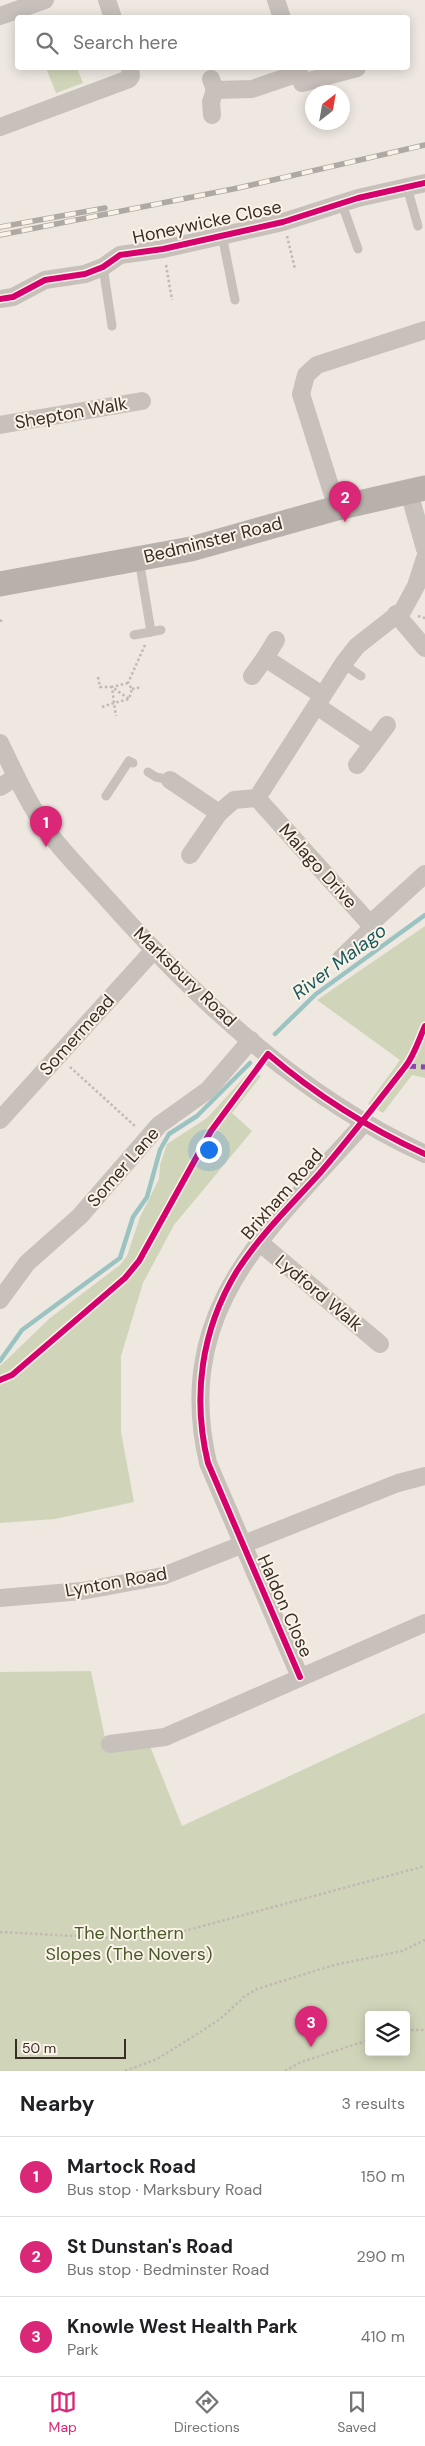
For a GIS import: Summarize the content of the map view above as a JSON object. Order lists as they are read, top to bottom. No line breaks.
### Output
{"streets":{"main road":["Bedminster Road"],"street":["Honeywicke Close","Shepton Walk","Malago Drive","Marksbury Road","Somermead","Somer Lane","Brixham Road","Lydford Walk","Lynton Road","Haldon Close"]},"crossings":[["Marksbury Road","Somermead"],["Marksbury Road","Somer Lane"],["Marksbury Road","Brixham Road"],["Brixham Road","Lydford Walk"],["Brixham Road","Lynton Road"],["Brixham Road","Haldon Close"],["Lynton Road","Haldon Close"]],"water":["River Malago"],"parks":["The Northern Slopes (The Novers)"],"scale_bar":"50 m","north":"top right","page":{"search":"Search here","pins":["2","1","3"],"scale":"50 m","heading":["Nearby","3 results"],"list":[{"mark":"1","name":"Martock Road","note":"Bus stop · Marksbury Road","value":"150 m"},{"mark":"2","name":"St Dunstan's Road","note":"Bus stop · Bedminster Road","value":"290 m"},{"mark":"3","name":"Knowle West Health Park","note":"Park","value":"410 m"}],"nav":["Map","Directions","Saved"]}}
